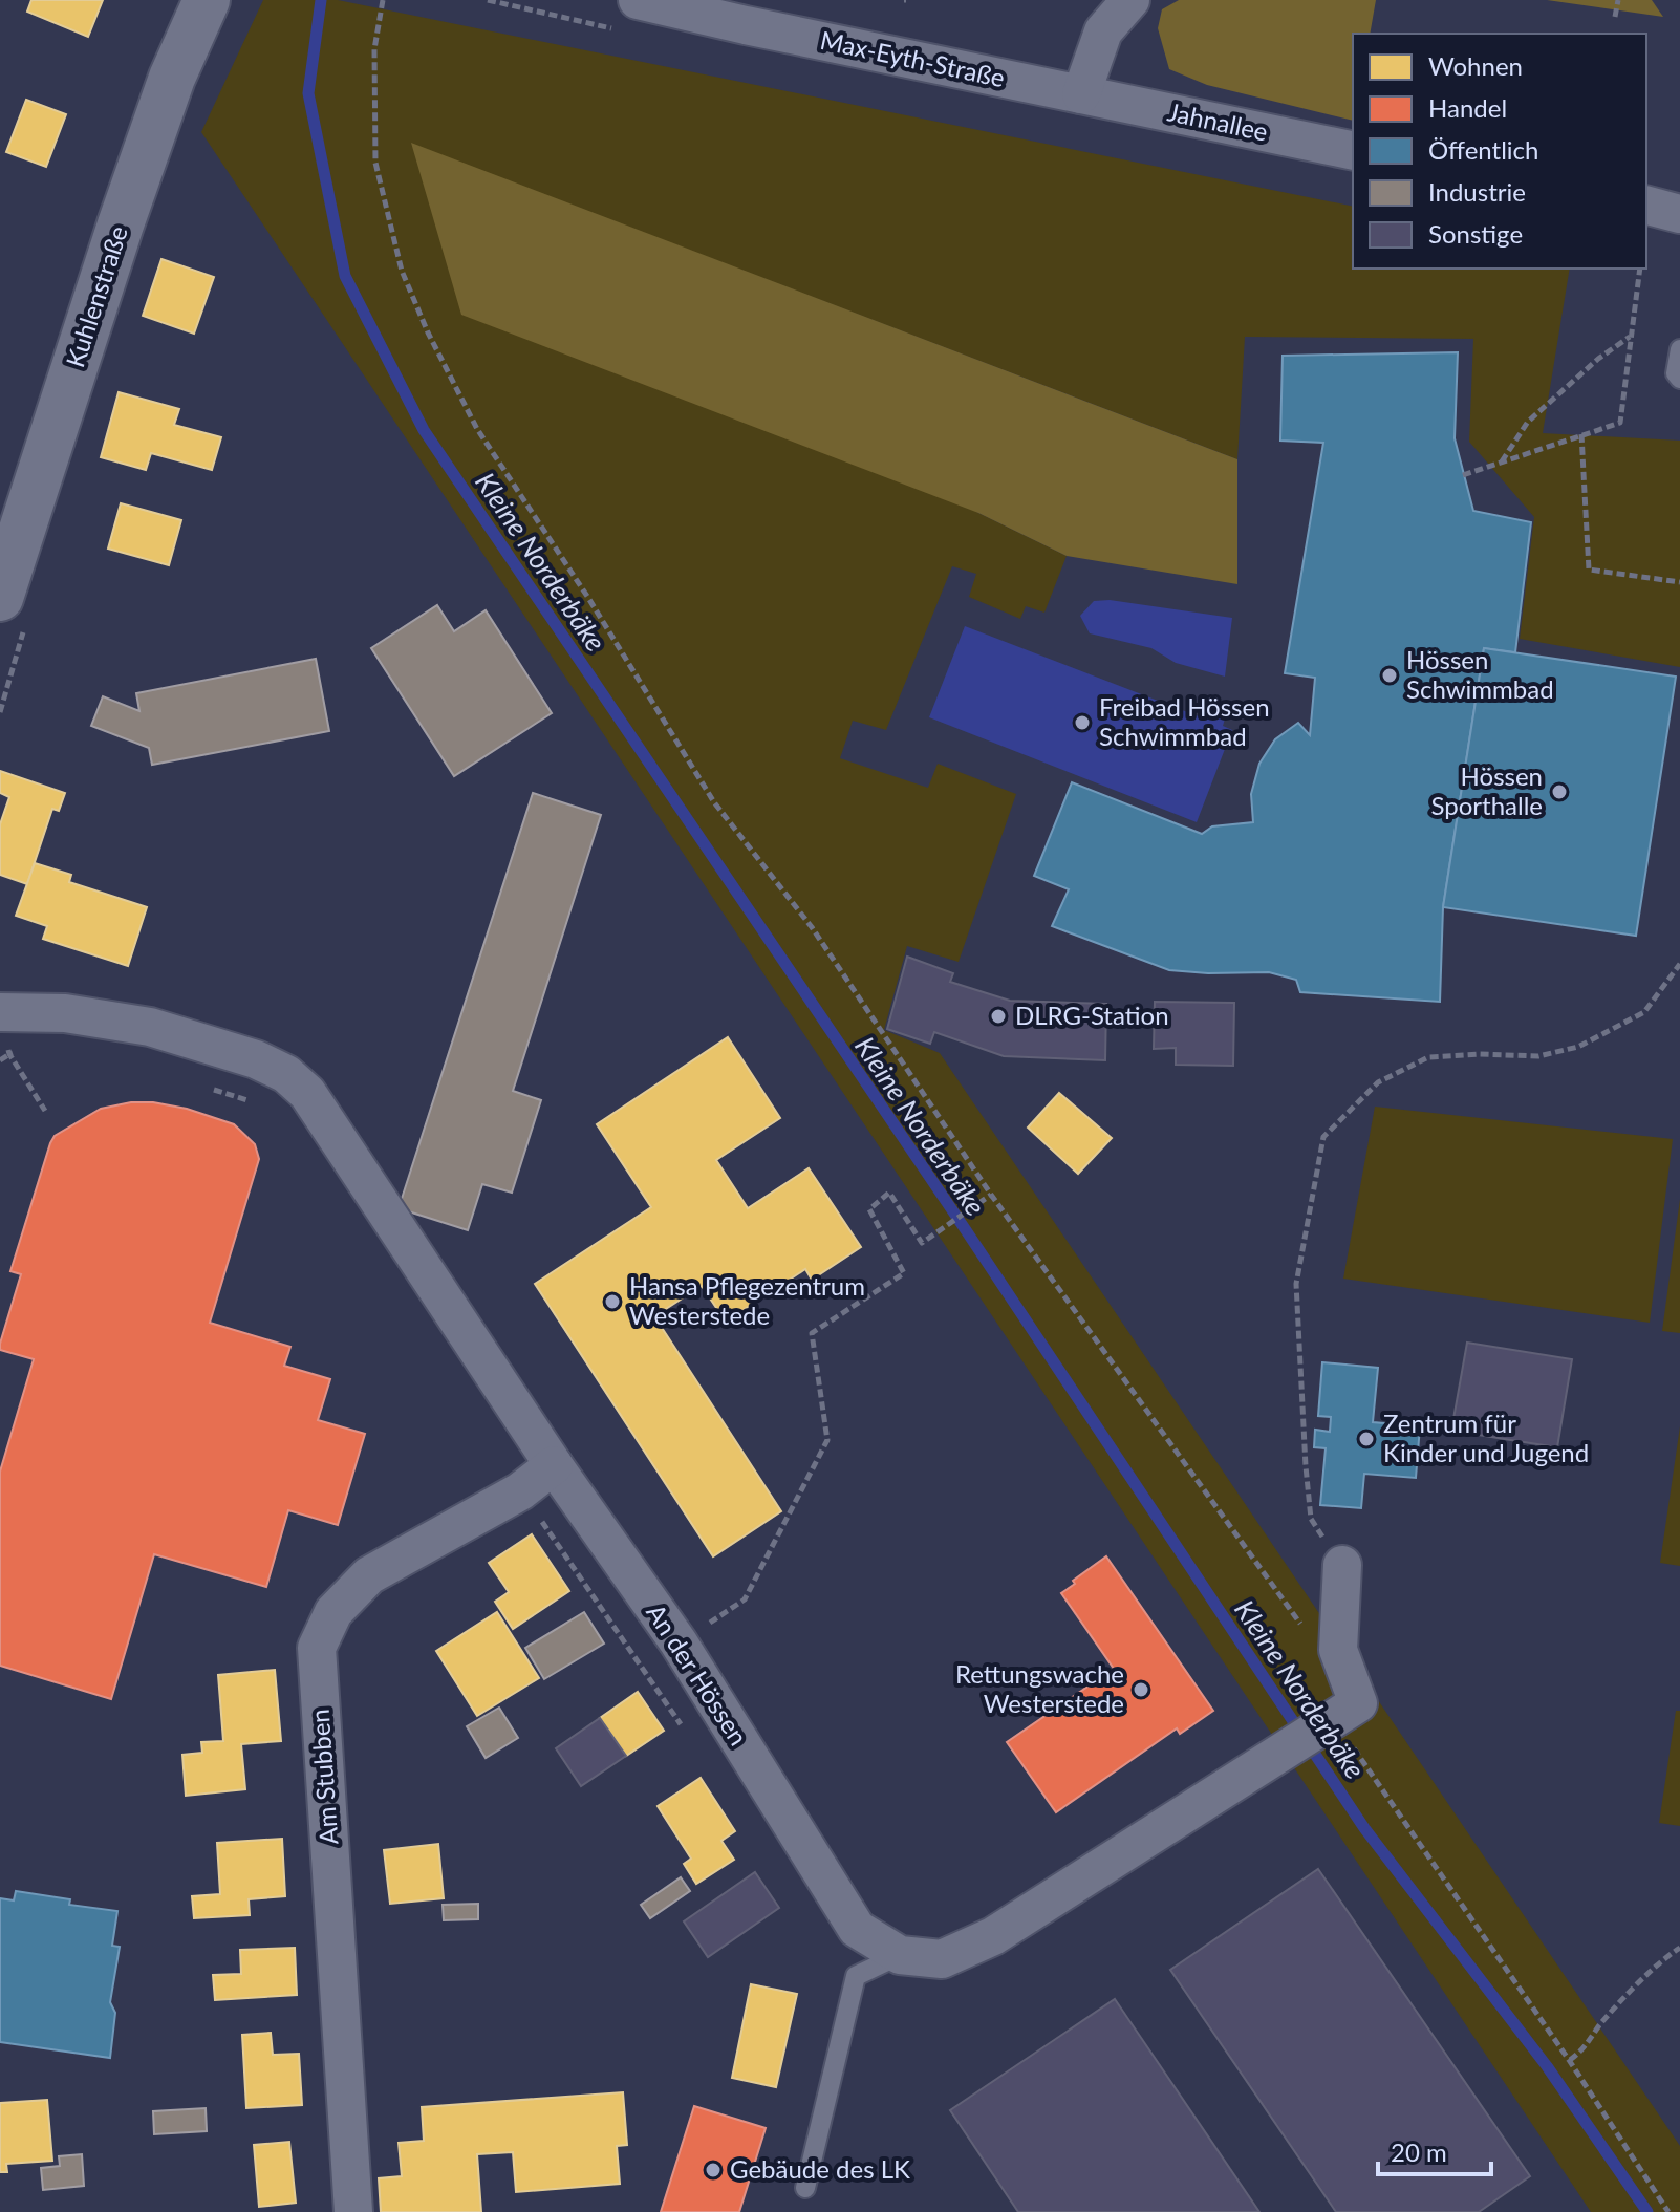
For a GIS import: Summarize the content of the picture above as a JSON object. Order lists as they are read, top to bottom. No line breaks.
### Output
{"streets":{"street":["Max-Eyth-Straße","Jahnallee","Kuhlenstraße","An der Hössen","Am Stubben"]},"crossings":[["Max-Eyth-Straße","Jahnallee"],["An der Hössen","Am Stubben"]],"water":["Kleine Norderbäke"],"places":["Hössen Schwimmbad","Freibad Hössen Schwimmbad","Hössen Sporthalle","DLRG-Station","Hansa Pflegezentrum Westerstede","Zentrum für Kinder und Jugend","Rettungswache Westerstede","Gebäude des LK"],"legend":["Wohnen","Handel","Öffentlich","Industrie","Sonstige"],"scale_bar":"20 m"}
